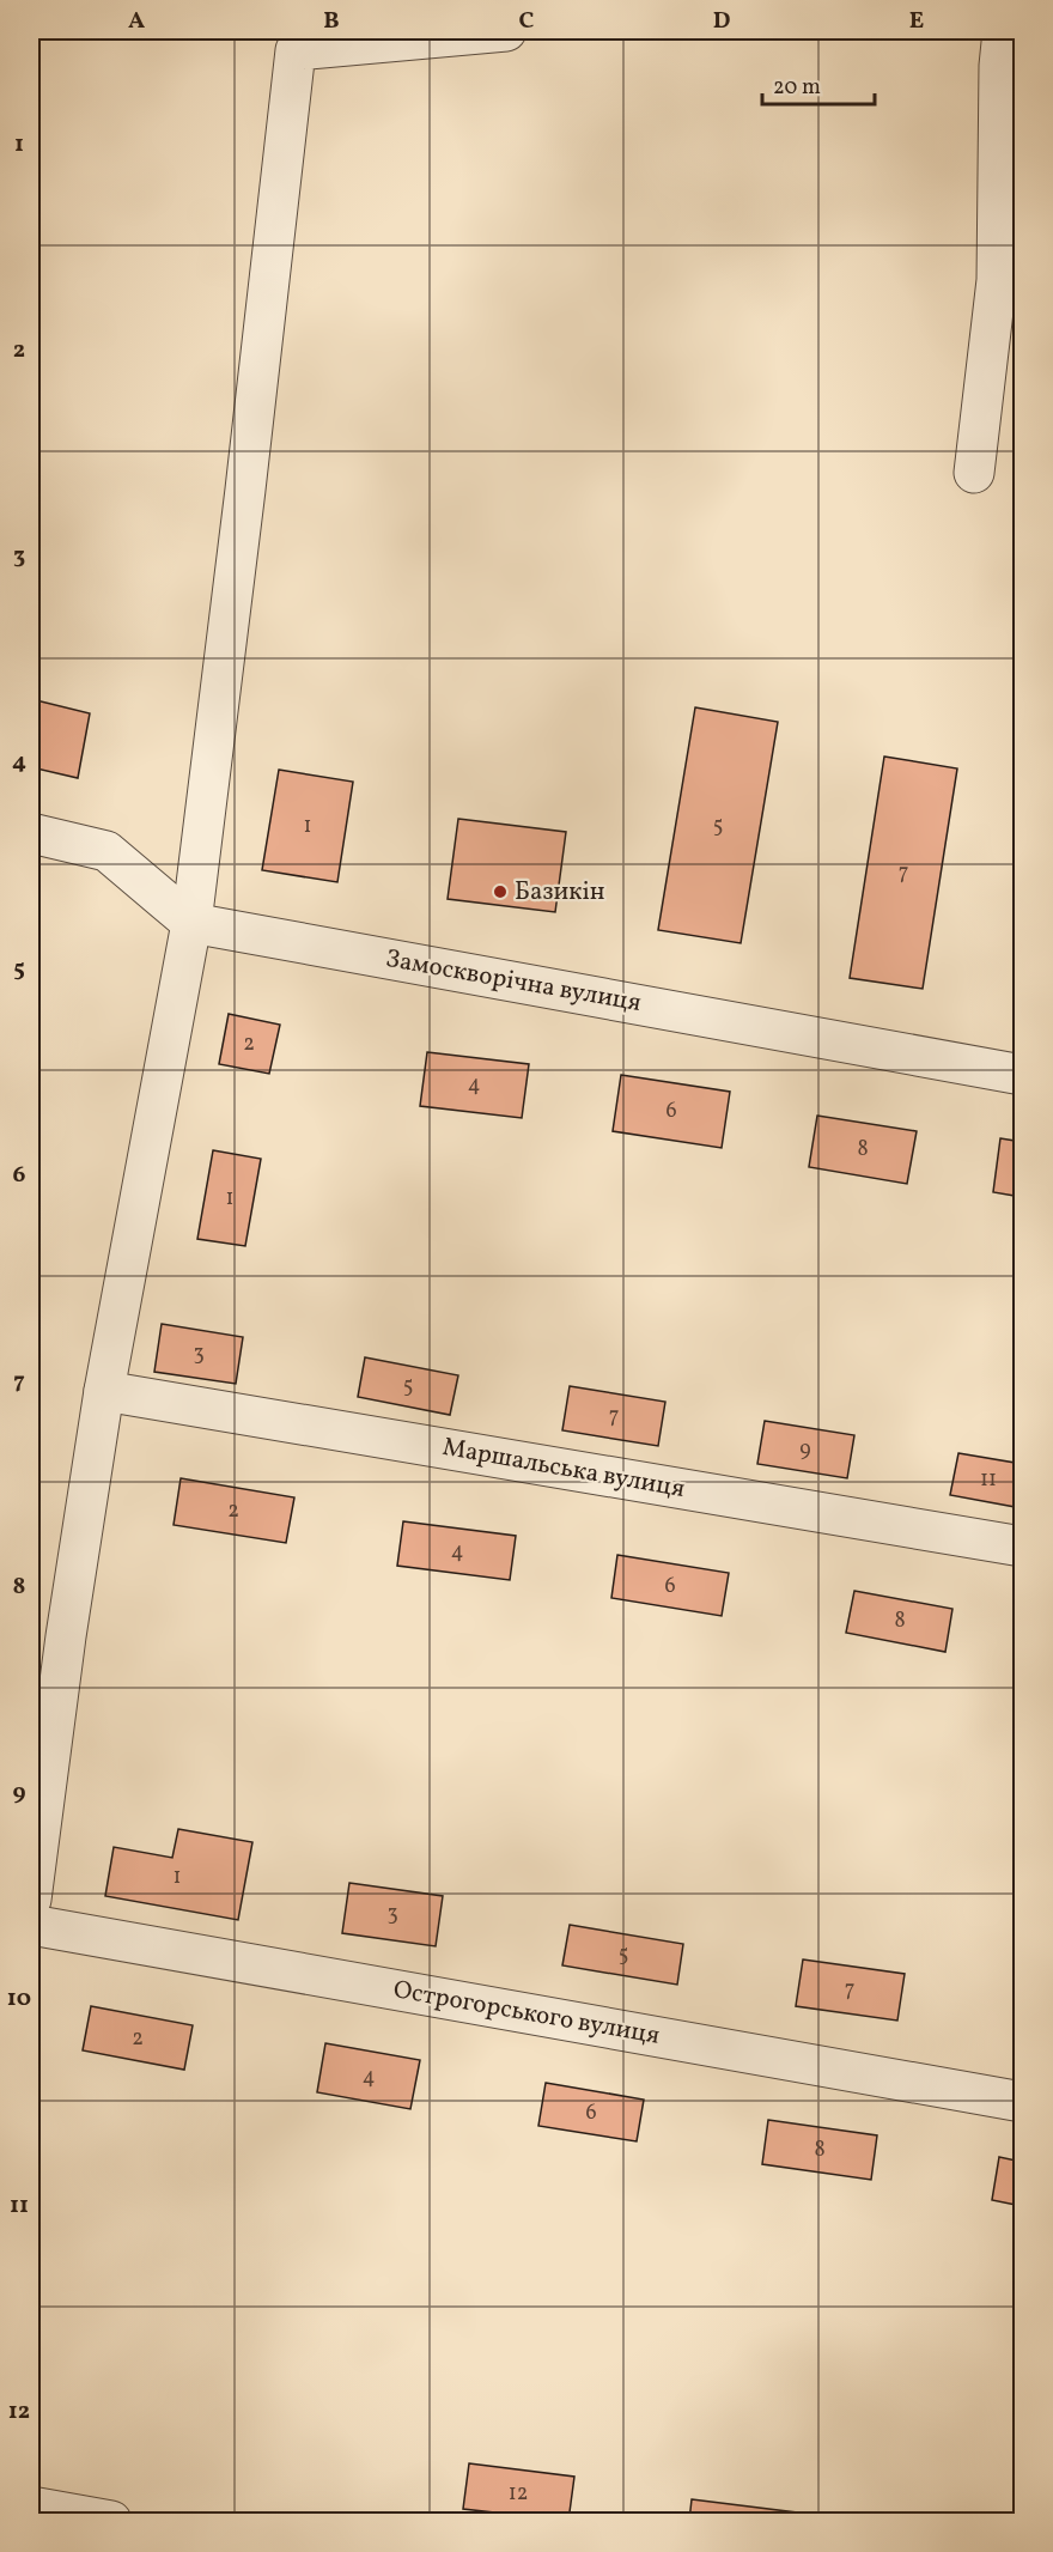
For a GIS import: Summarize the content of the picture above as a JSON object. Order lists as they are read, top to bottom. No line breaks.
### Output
{"streets":{"street":["Замоскворічна вулиця","Маршальська вулиця","Острогорського вулиця"]},"places":["Базикін"],"house_numbers":["1","5","7","2","4","6","8","1","3","5","7","9","11","2","4","6","8","1","3","5","7","2","4","6","8","12"],"scale_bar":"20 m","grid":{"columns":["A","B","C","D","E"],"rows":["1","2","3","4","5","6","7","8","9","10","11","12"]}}
